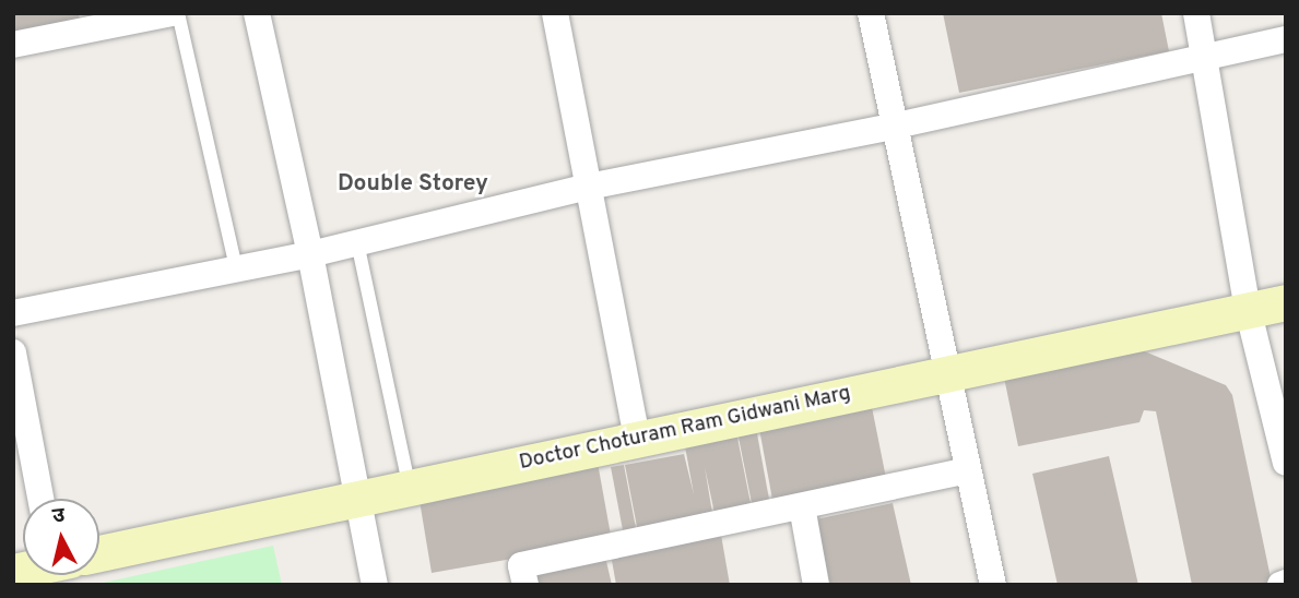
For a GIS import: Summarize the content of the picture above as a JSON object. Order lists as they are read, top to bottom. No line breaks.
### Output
{"streets":{"street":["Doctor Choturam Ram Gidwani Marg"]},"districts":["Double Storey"],"north":"top"}
